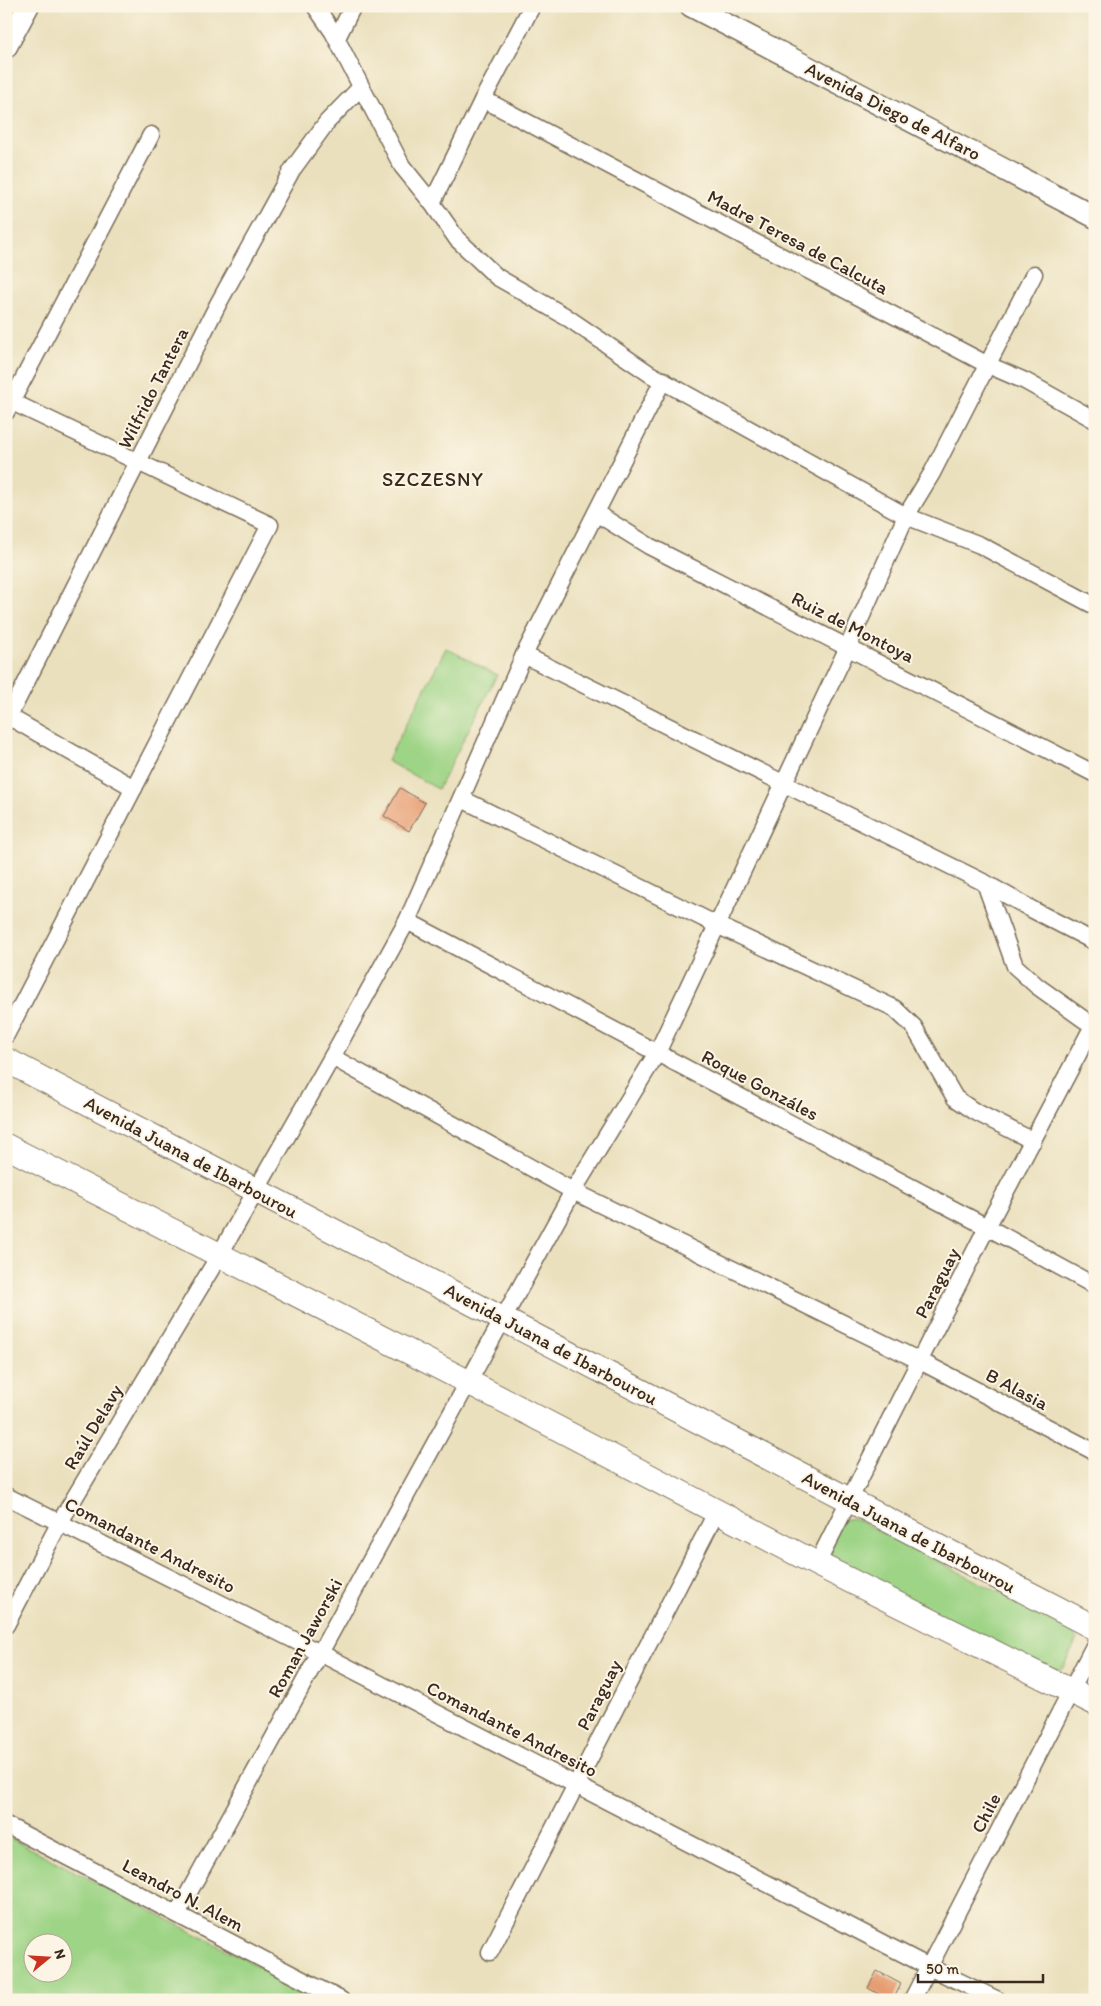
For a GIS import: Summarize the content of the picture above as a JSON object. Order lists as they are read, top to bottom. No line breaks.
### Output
{"streets":{"main road":["Avenida Juana de Ibarbourou"],"street":["Avenida Diego de Alfaro","Madre Teresa de Calcuta","Wilfrido Tantera","Ruiz de Montoya","Roque Gonzáles","Paraguay","B Alasia","Raúl Delavy","Comandante Andresito","Roman Jaworski","Chile","Leandro N. Alem"]},"crossings":[["Madre Teresa de Calcuta","Roman Jaworski"],["Ruiz de Montoya","Roman Jaworski"],["Roque Gonzáles","Paraguay"],["Roque Gonzáles","Raúl Delavy"],["Roque Gonzáles","Roman Jaworski"],["Avenida Juana de Ibarbourou","Paraguay"],["Avenida Juana de Ibarbourou","Raúl Delavy"],["Avenida Juana de Ibarbourou","Roman Jaworski"],["Paraguay","B Alasia"],["Paraguay","Comandante Andresito"],["B Alasia","Raúl Delavy"],["B Alasia","Roman Jaworski"],["Raúl Delavy","Comandante Andresito"],["Comandante Andresito","Roman Jaworski"],["Comandante Andresito","Chile"],["Roman Jaworski","Leandro N. Alem"]],"districts":["SZCZESNY"],"scale_bar":"50 m","north":"right"}
